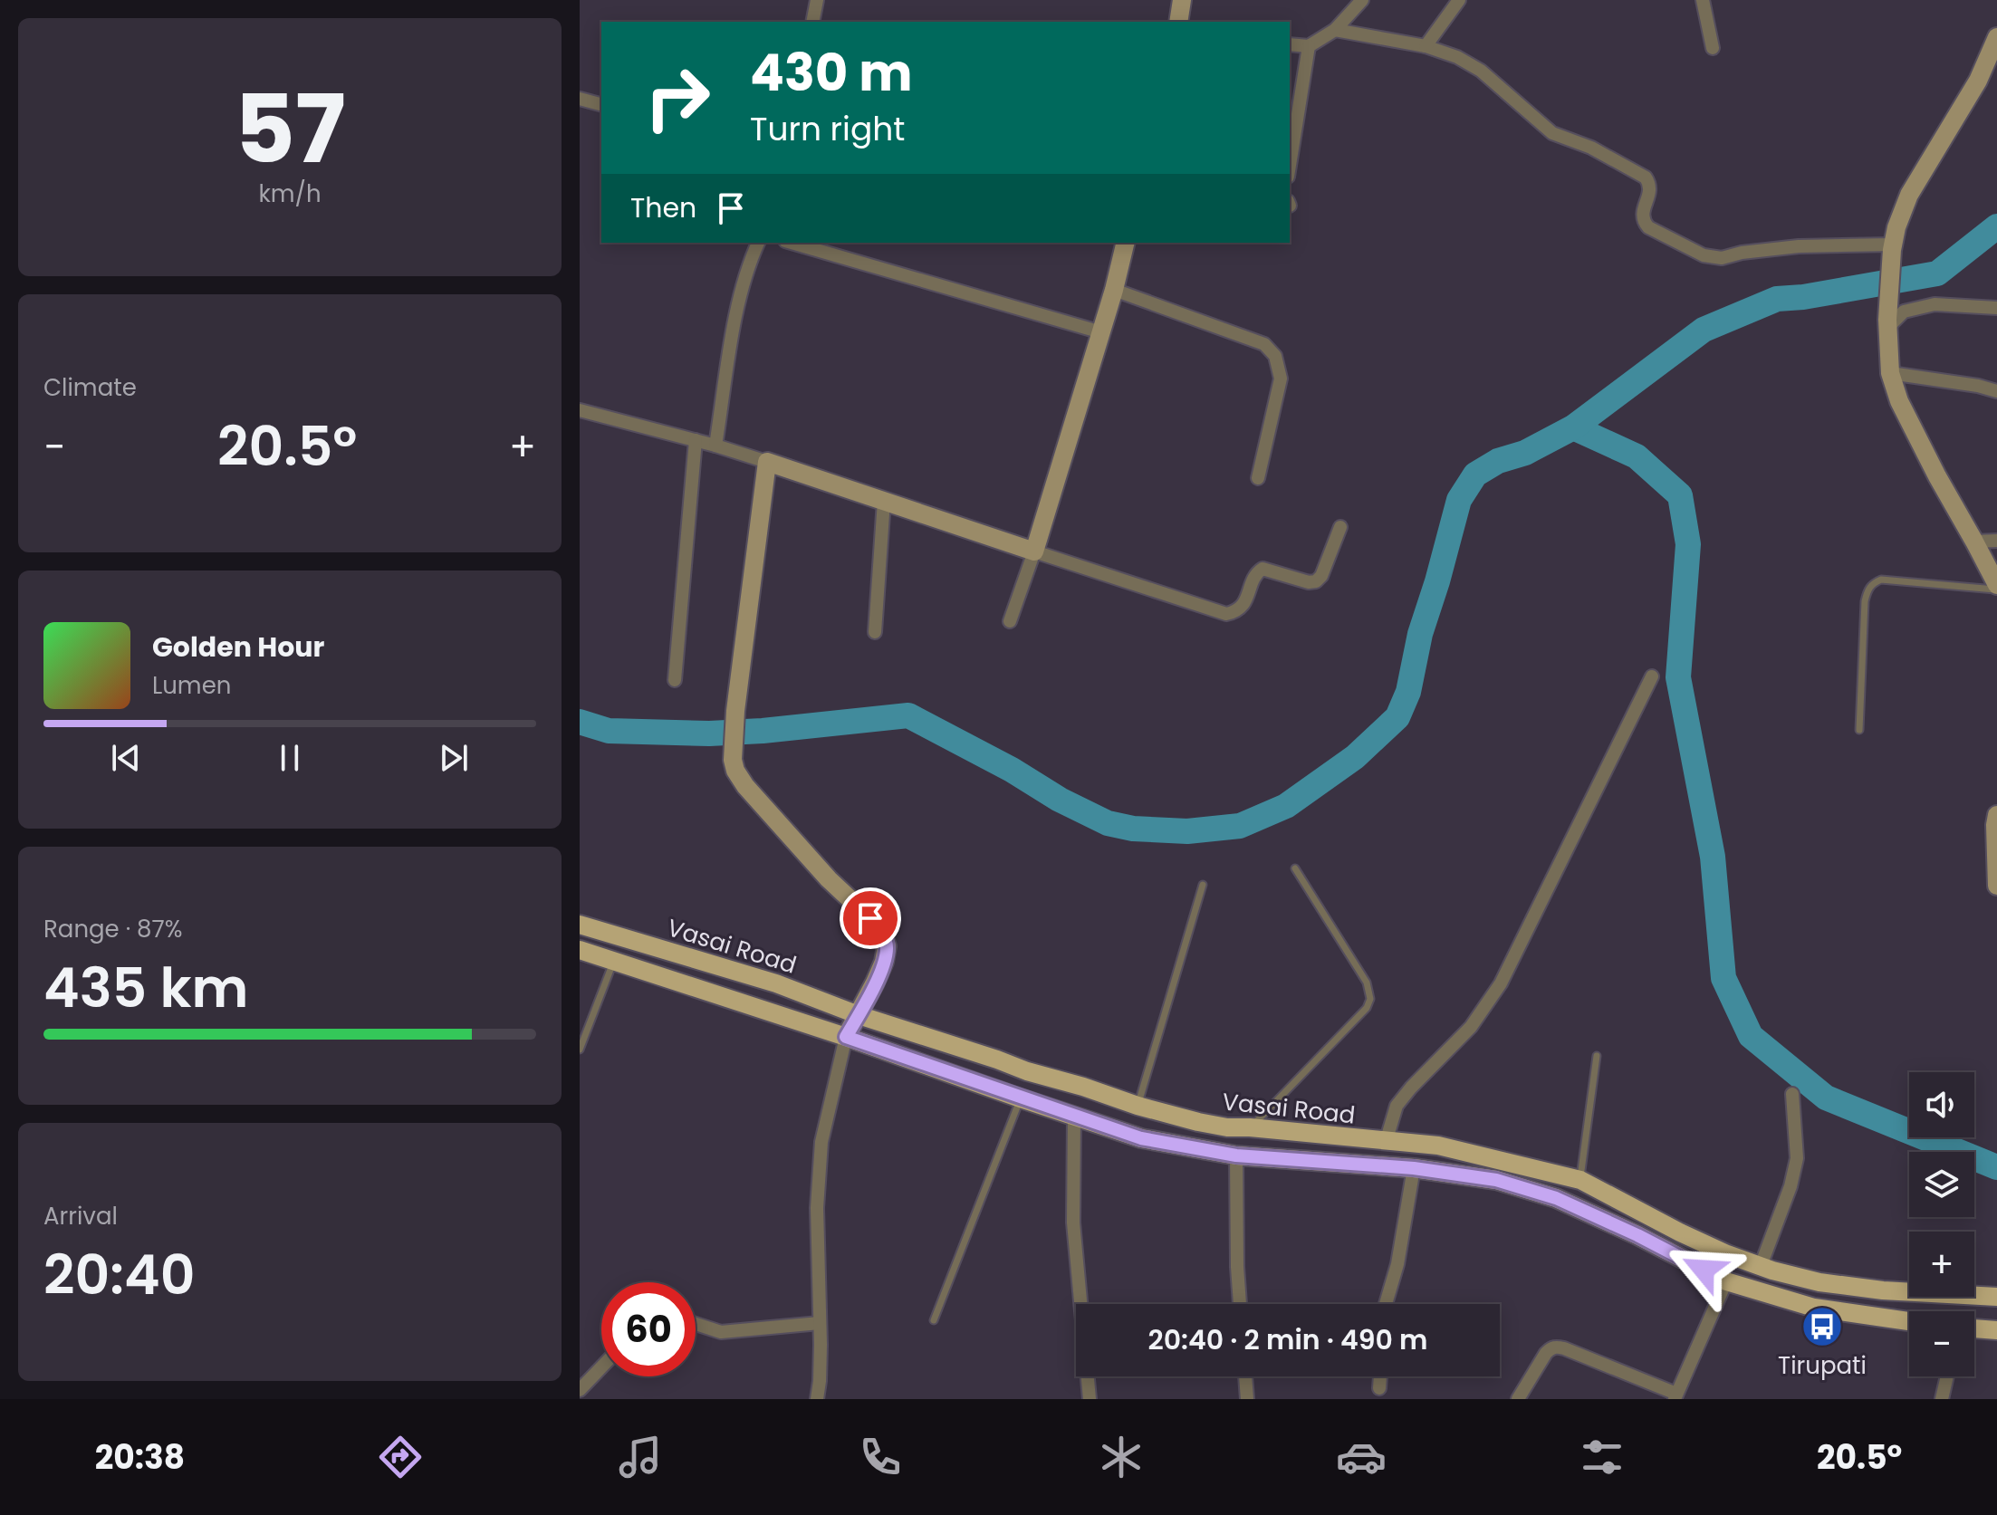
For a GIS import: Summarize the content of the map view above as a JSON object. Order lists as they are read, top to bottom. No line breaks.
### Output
{"streets":{"main road":["Vasai Road"]},"places":{"bus stop":["Tirupati"]},"page":{"tile":[["57","km/h"],"Climate",["Range · 87%","435 km"],["Arrival","20:40"]],"turn":["430 m","Turn right"],"then":"Then","heat":["−","20.5°","+"],"song":["Golden Hour","Lumen"],"map_buttons":["+","−"],"limit":"60","trip":"20:40 · 2 min · 490 m","tabs":["20:38","20.5°"]}}
